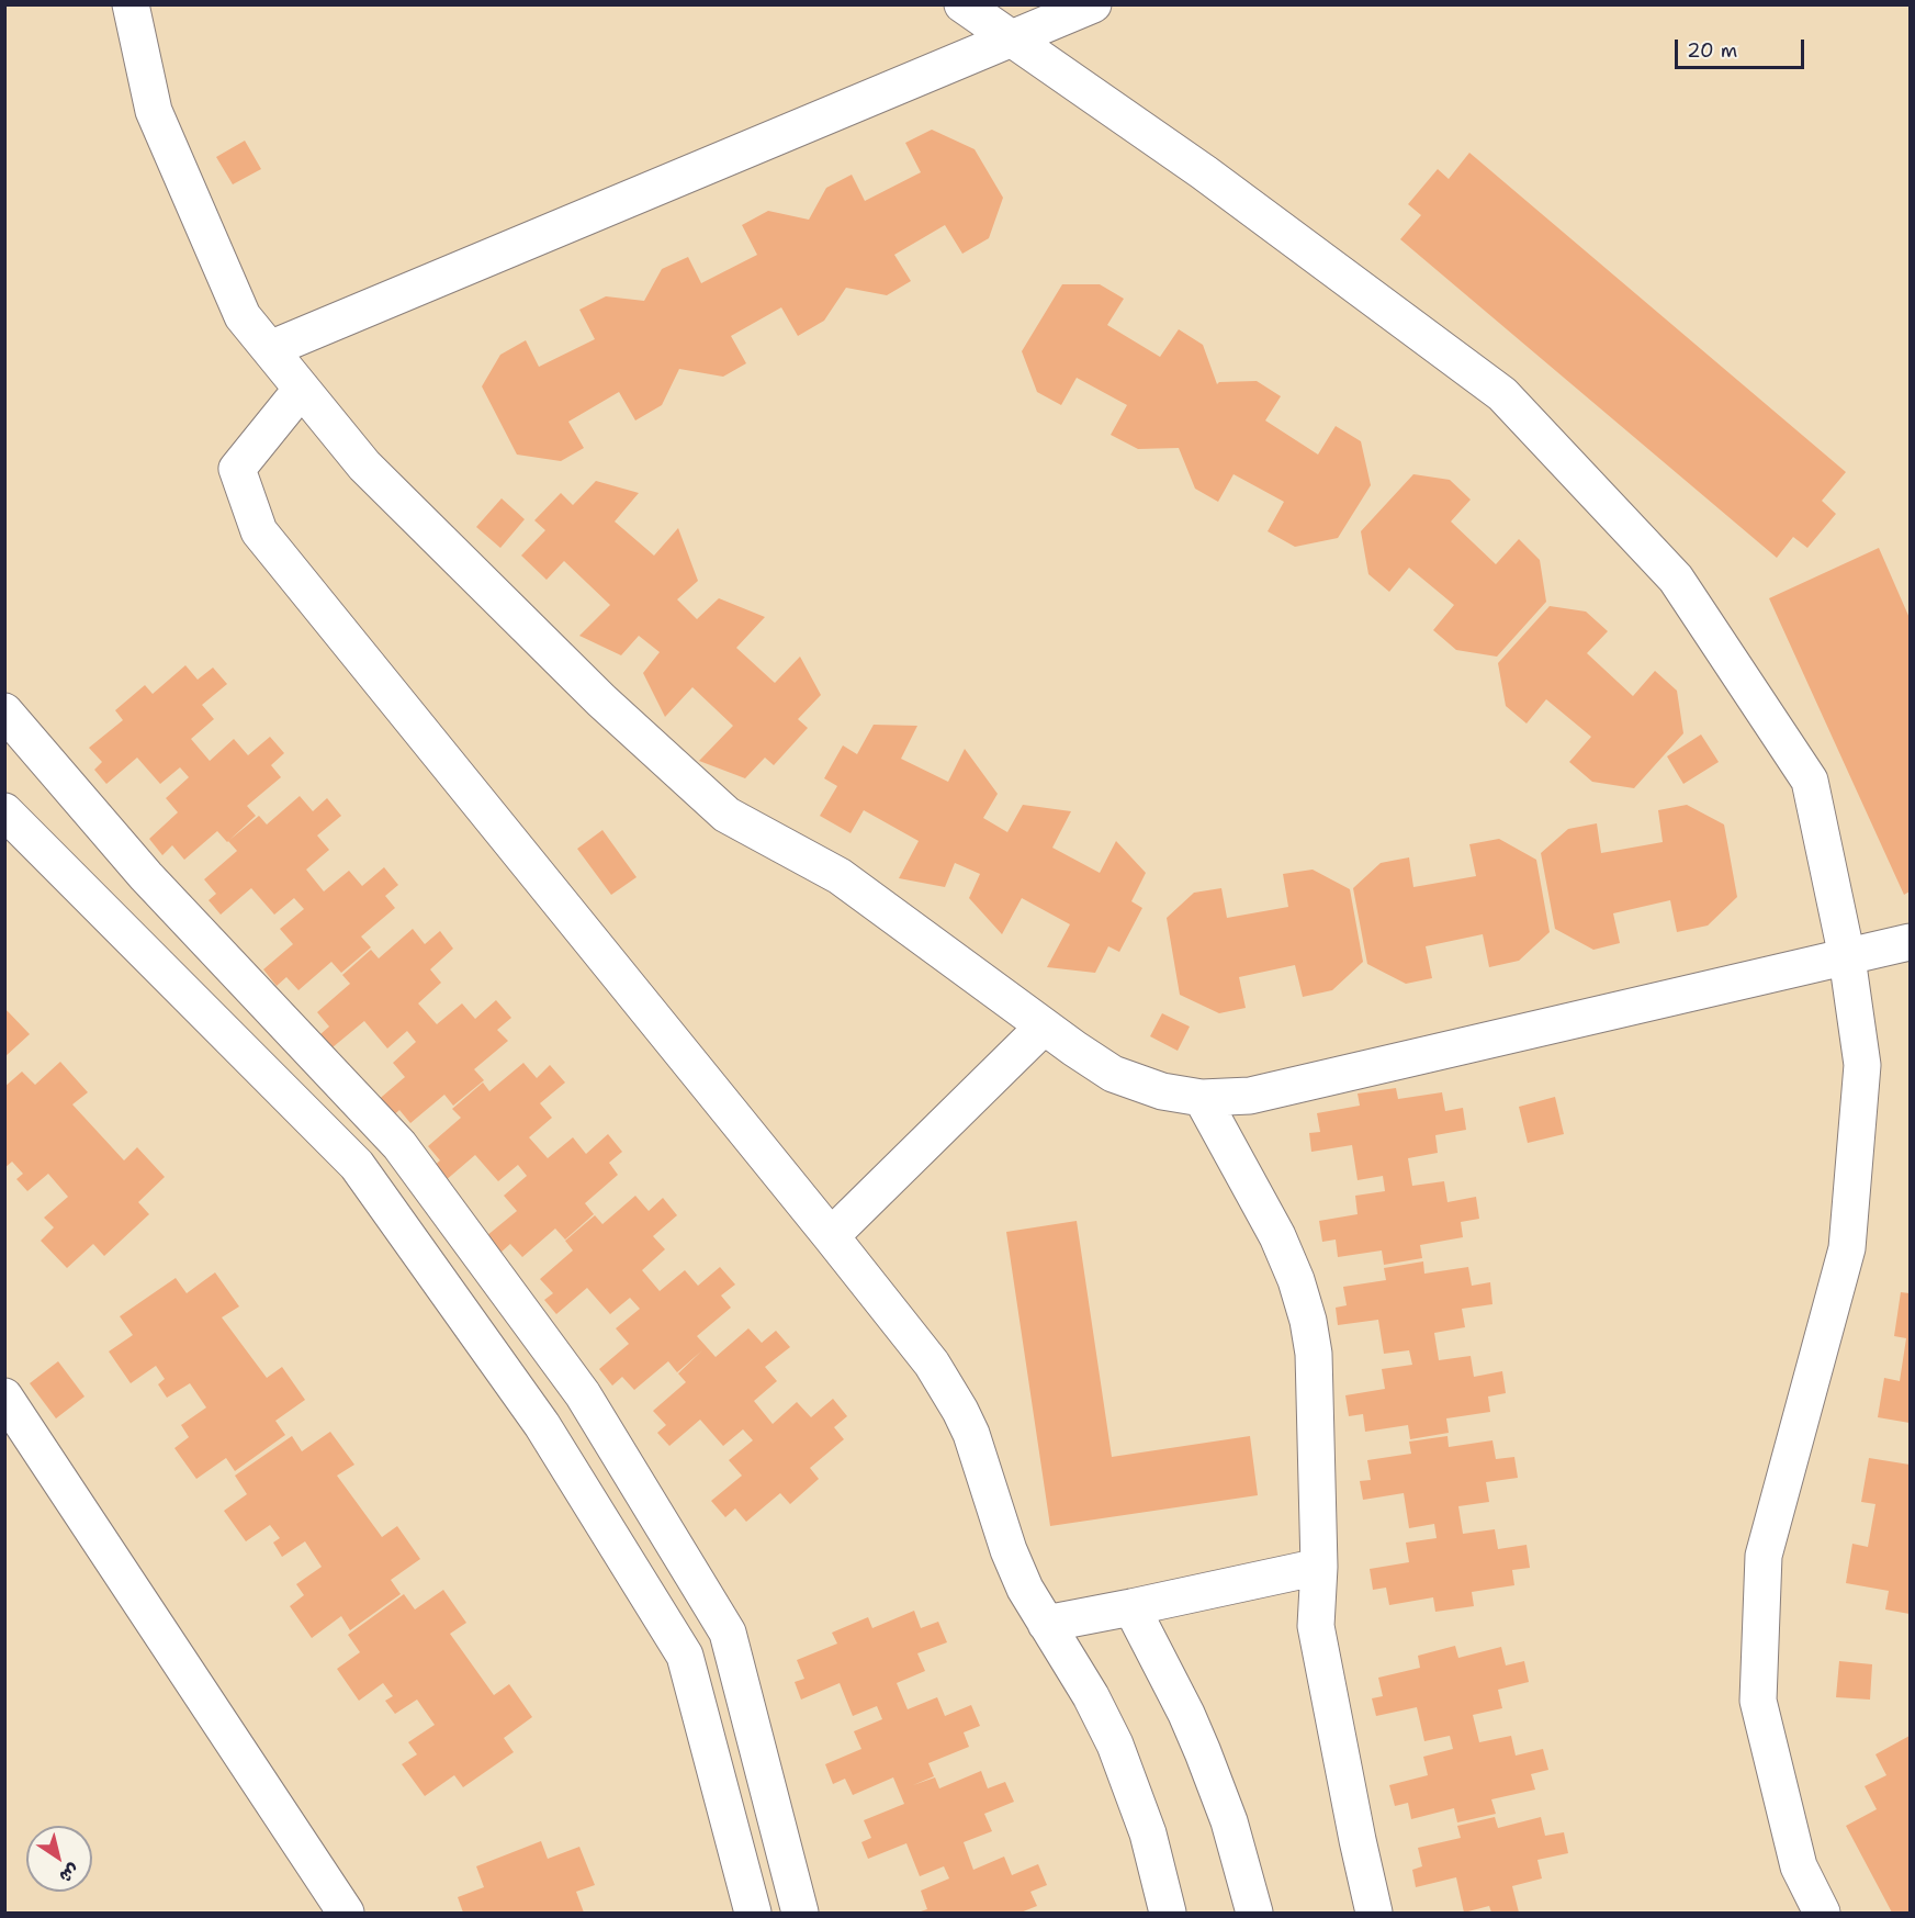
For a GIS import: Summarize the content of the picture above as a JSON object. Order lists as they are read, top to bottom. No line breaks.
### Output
{"scale_bar":"20 m","north":"bottom right"}
